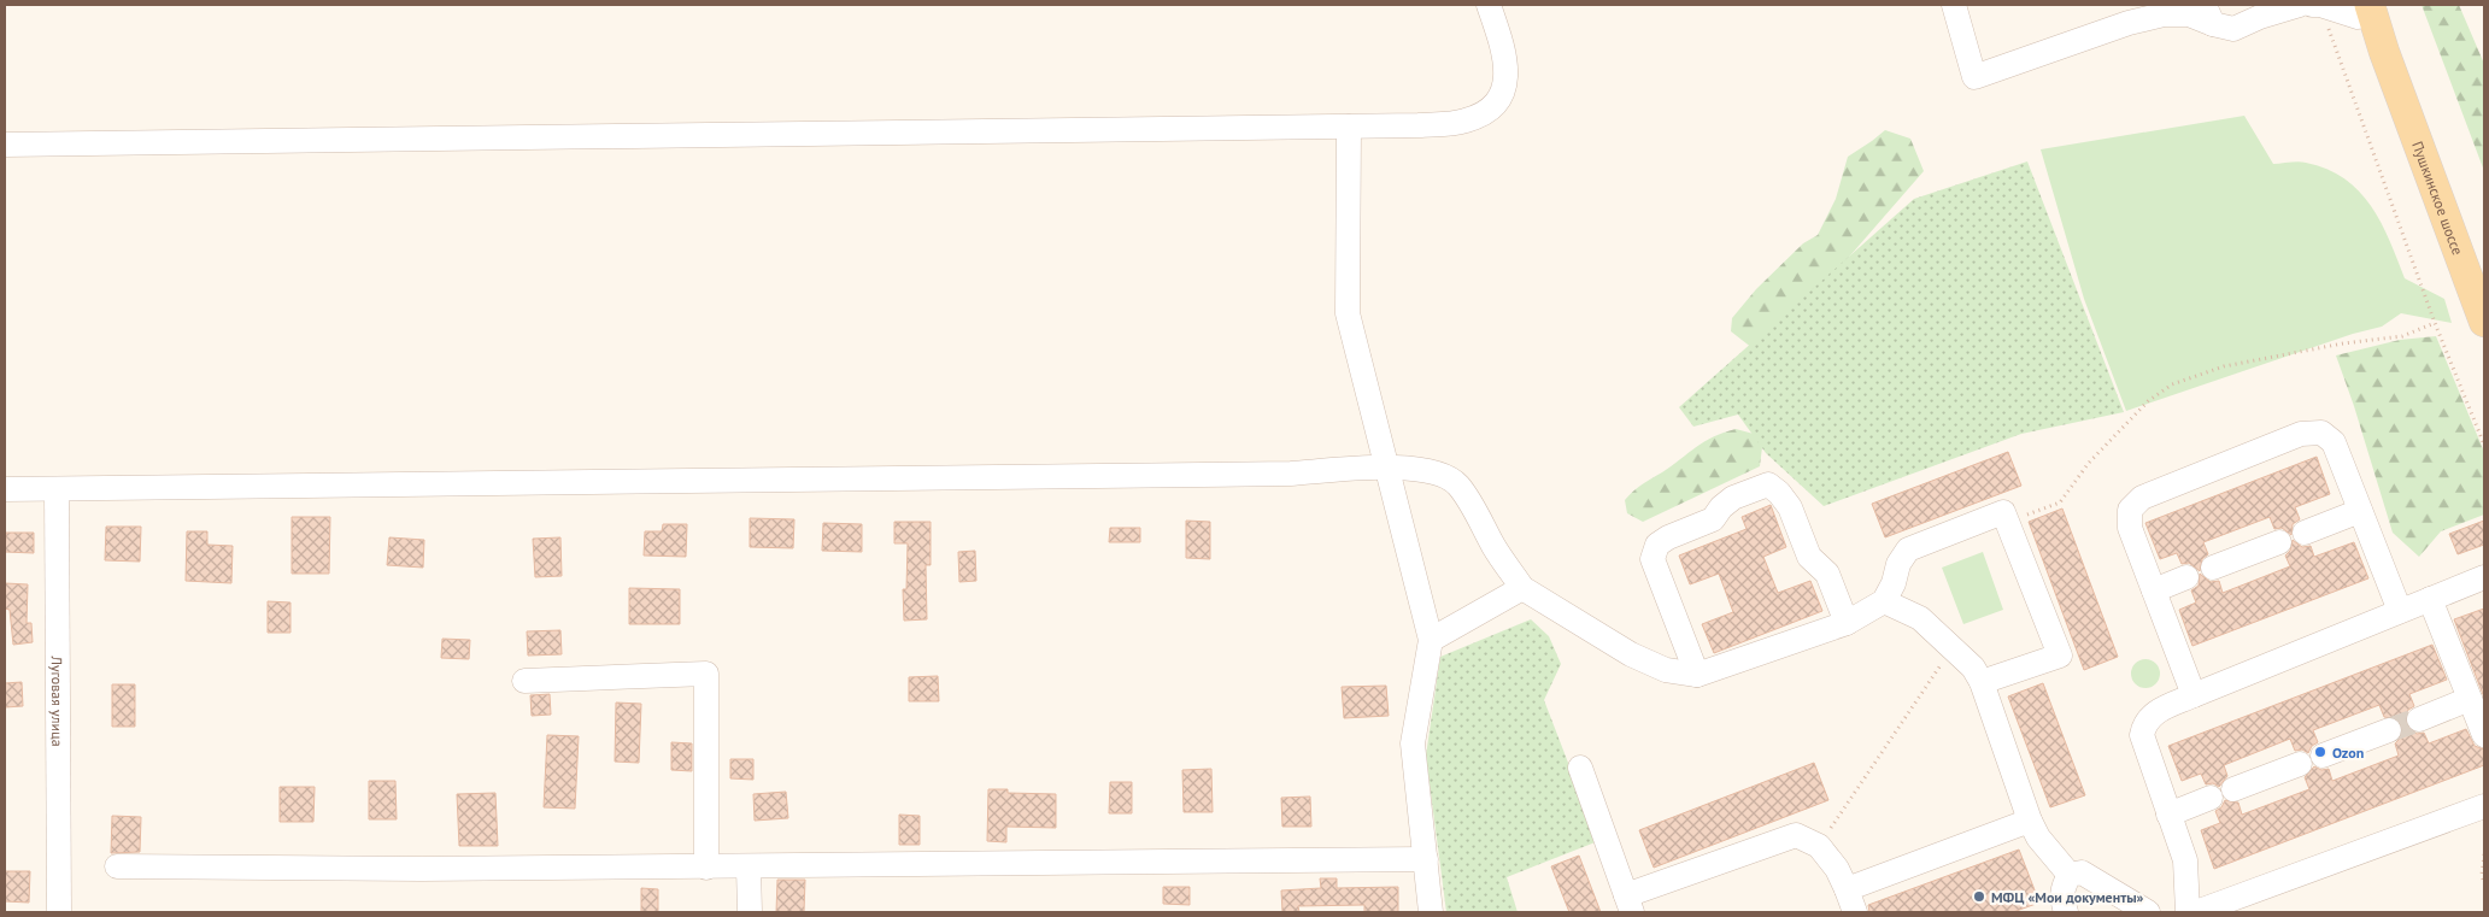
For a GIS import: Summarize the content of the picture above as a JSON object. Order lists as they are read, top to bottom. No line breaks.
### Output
{"streets":{"main road":["Пушкинское шоссе"],"street":["Луговая улица"]},"places":["Ozon","МФЦ «Мои документы»"]}
